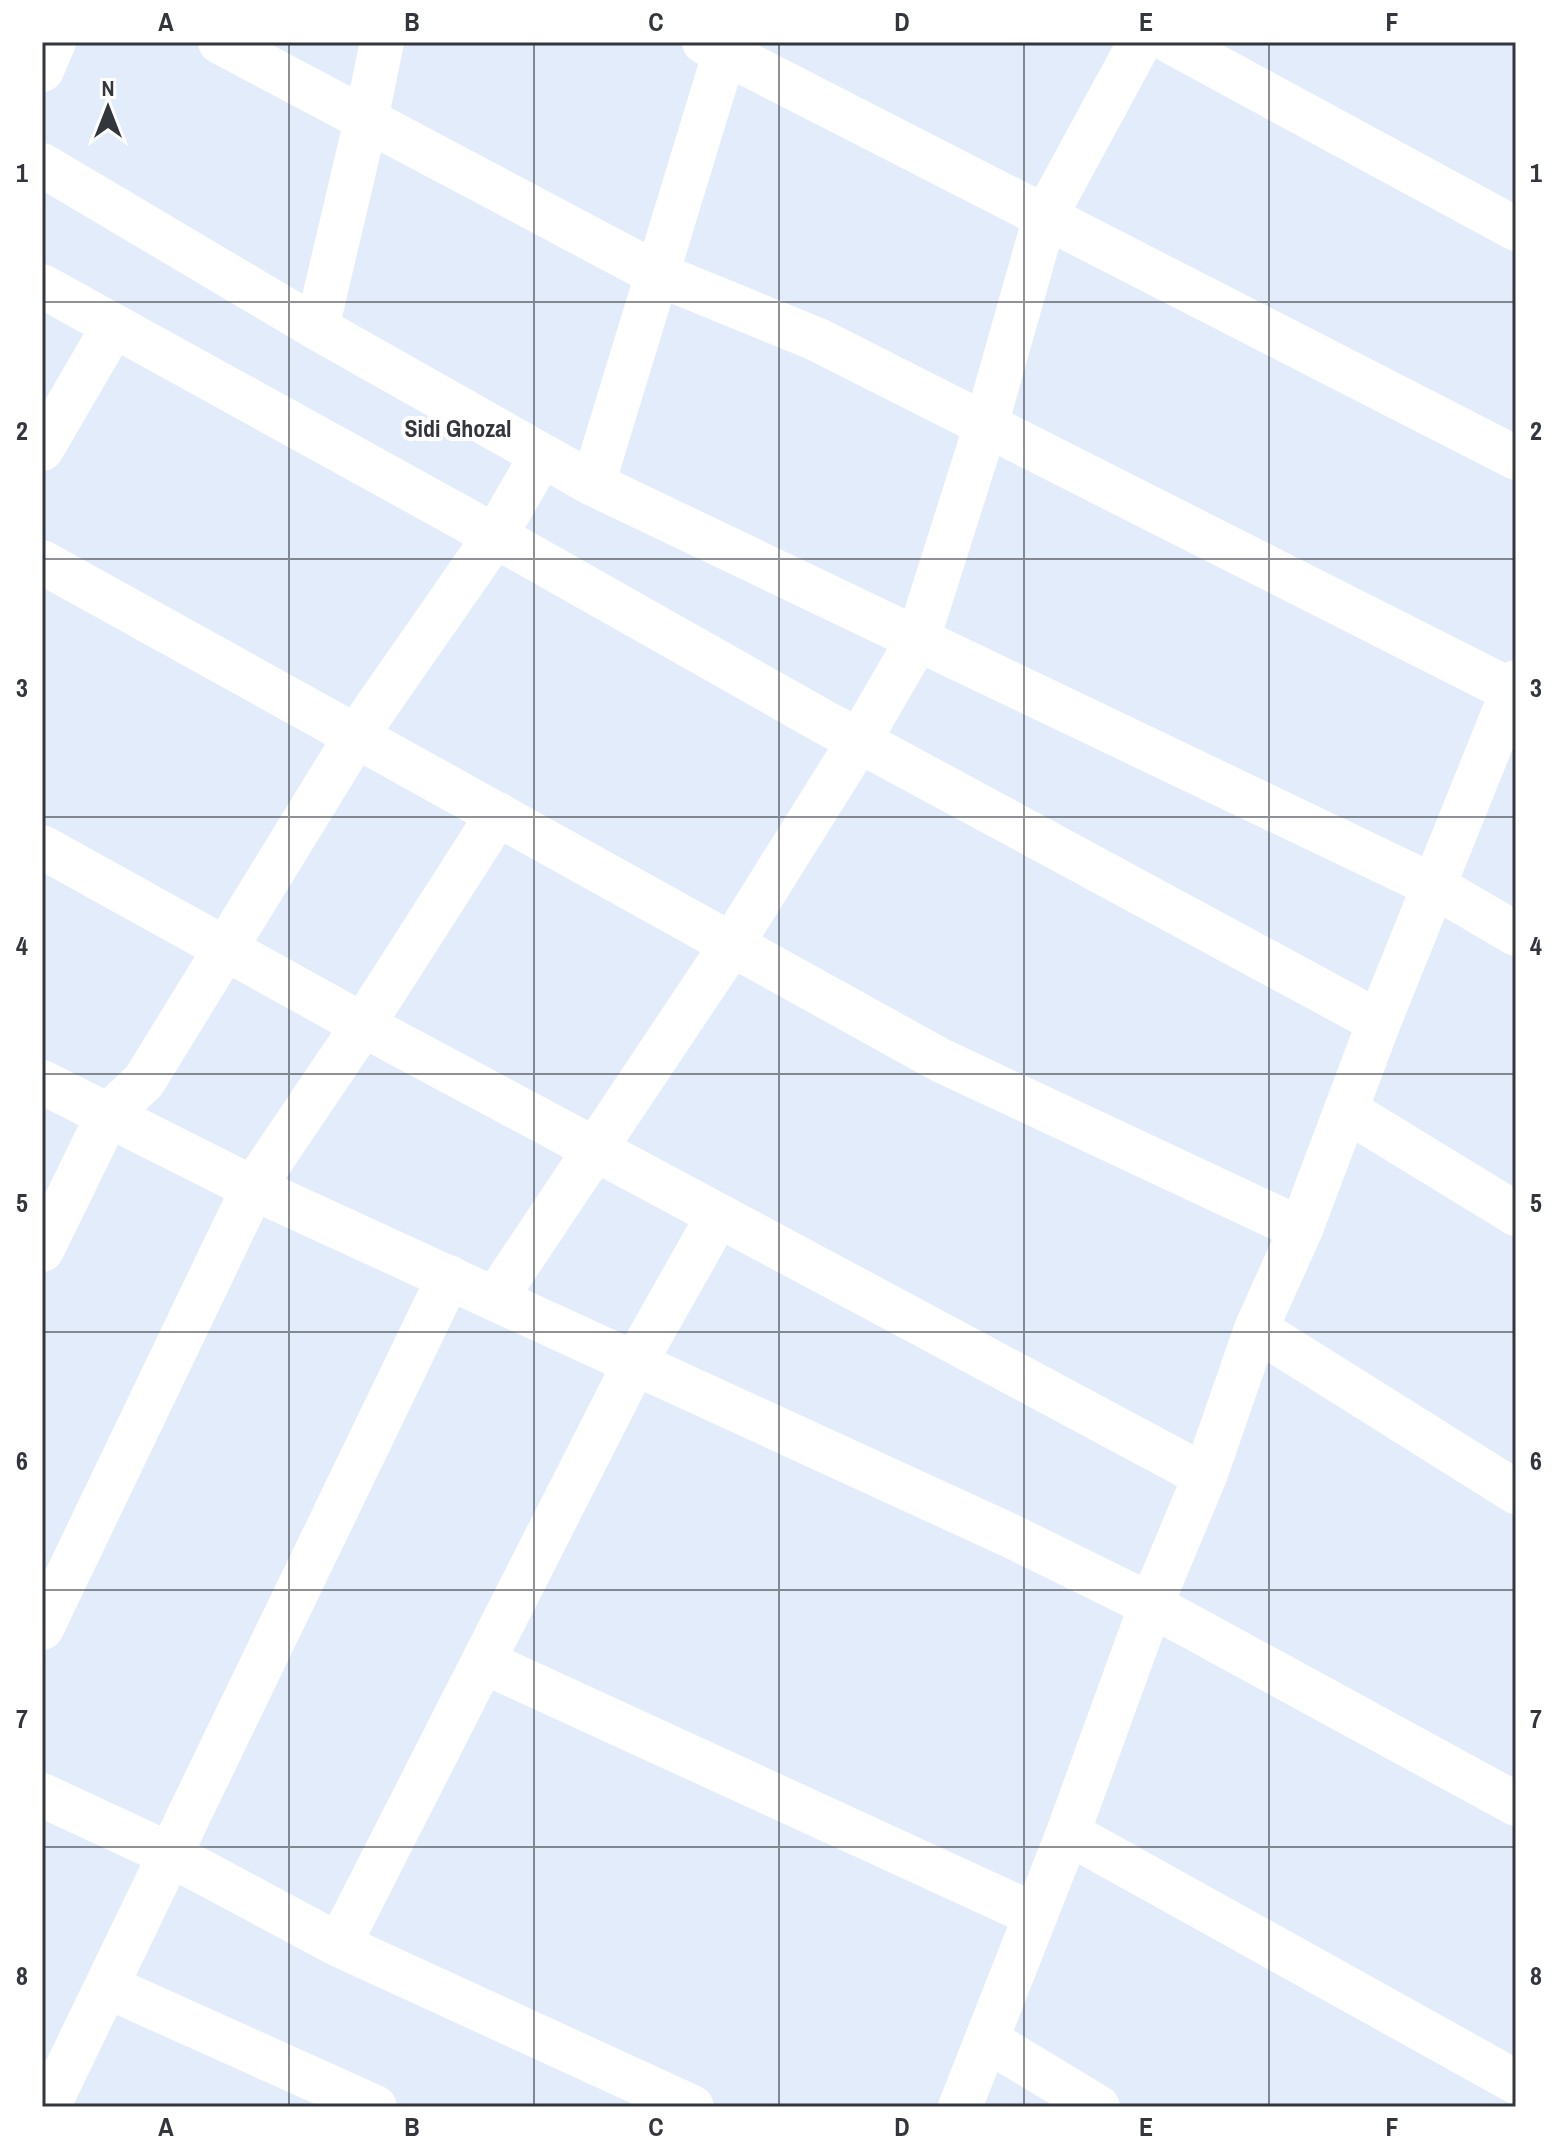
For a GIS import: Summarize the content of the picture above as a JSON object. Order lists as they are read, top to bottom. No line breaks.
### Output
{"districts":["Sidi Ghozal"],"north":"top","grid":{"columns":["A","B","C","D","E","F"],"rows":["1","2","3","4","5","6","7","8"]}}
